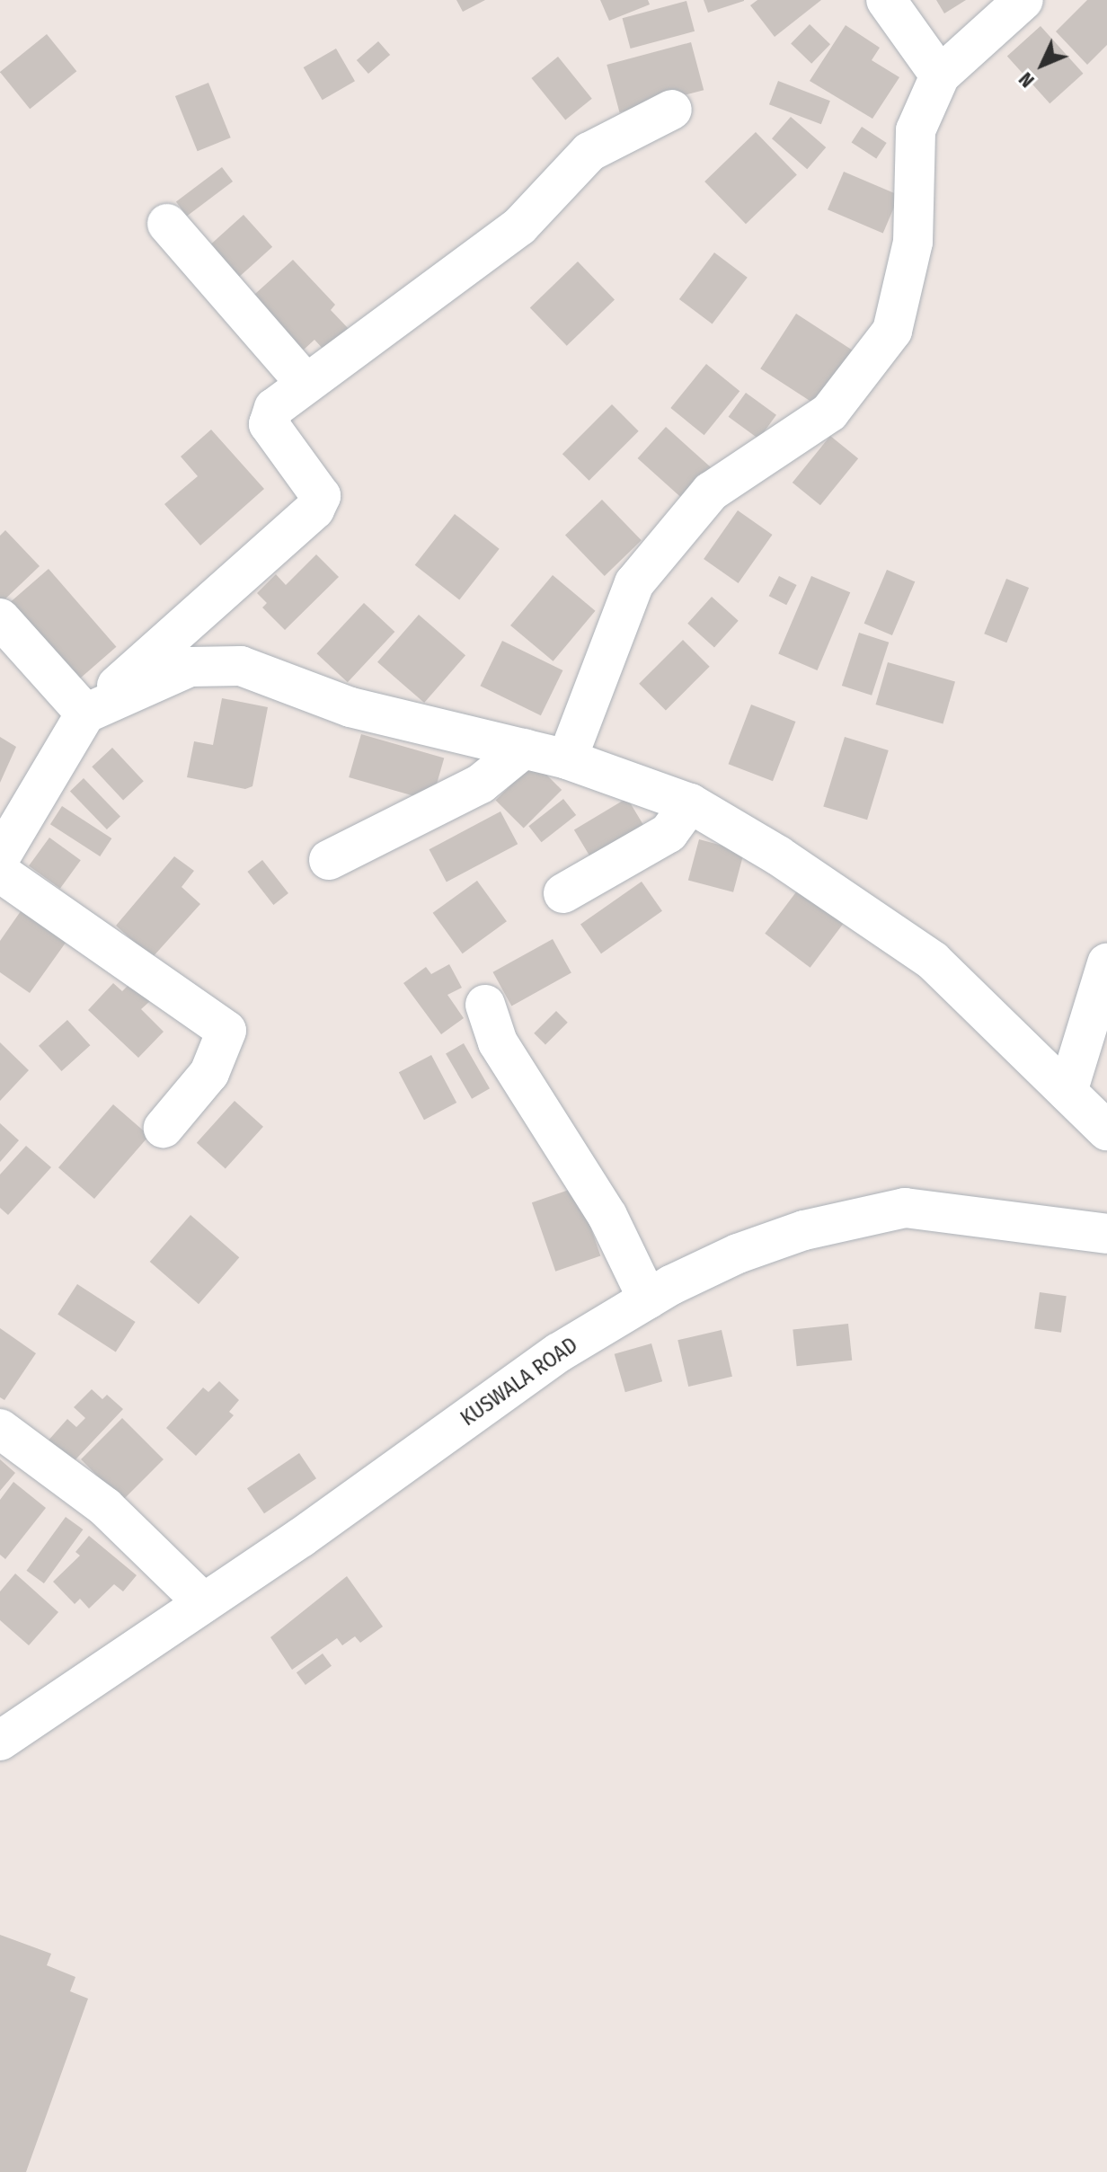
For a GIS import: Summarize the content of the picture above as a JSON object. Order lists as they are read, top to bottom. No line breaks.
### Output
{"streets":{"street":["KUSWALA ROAD"]},"north":"bottom left"}
